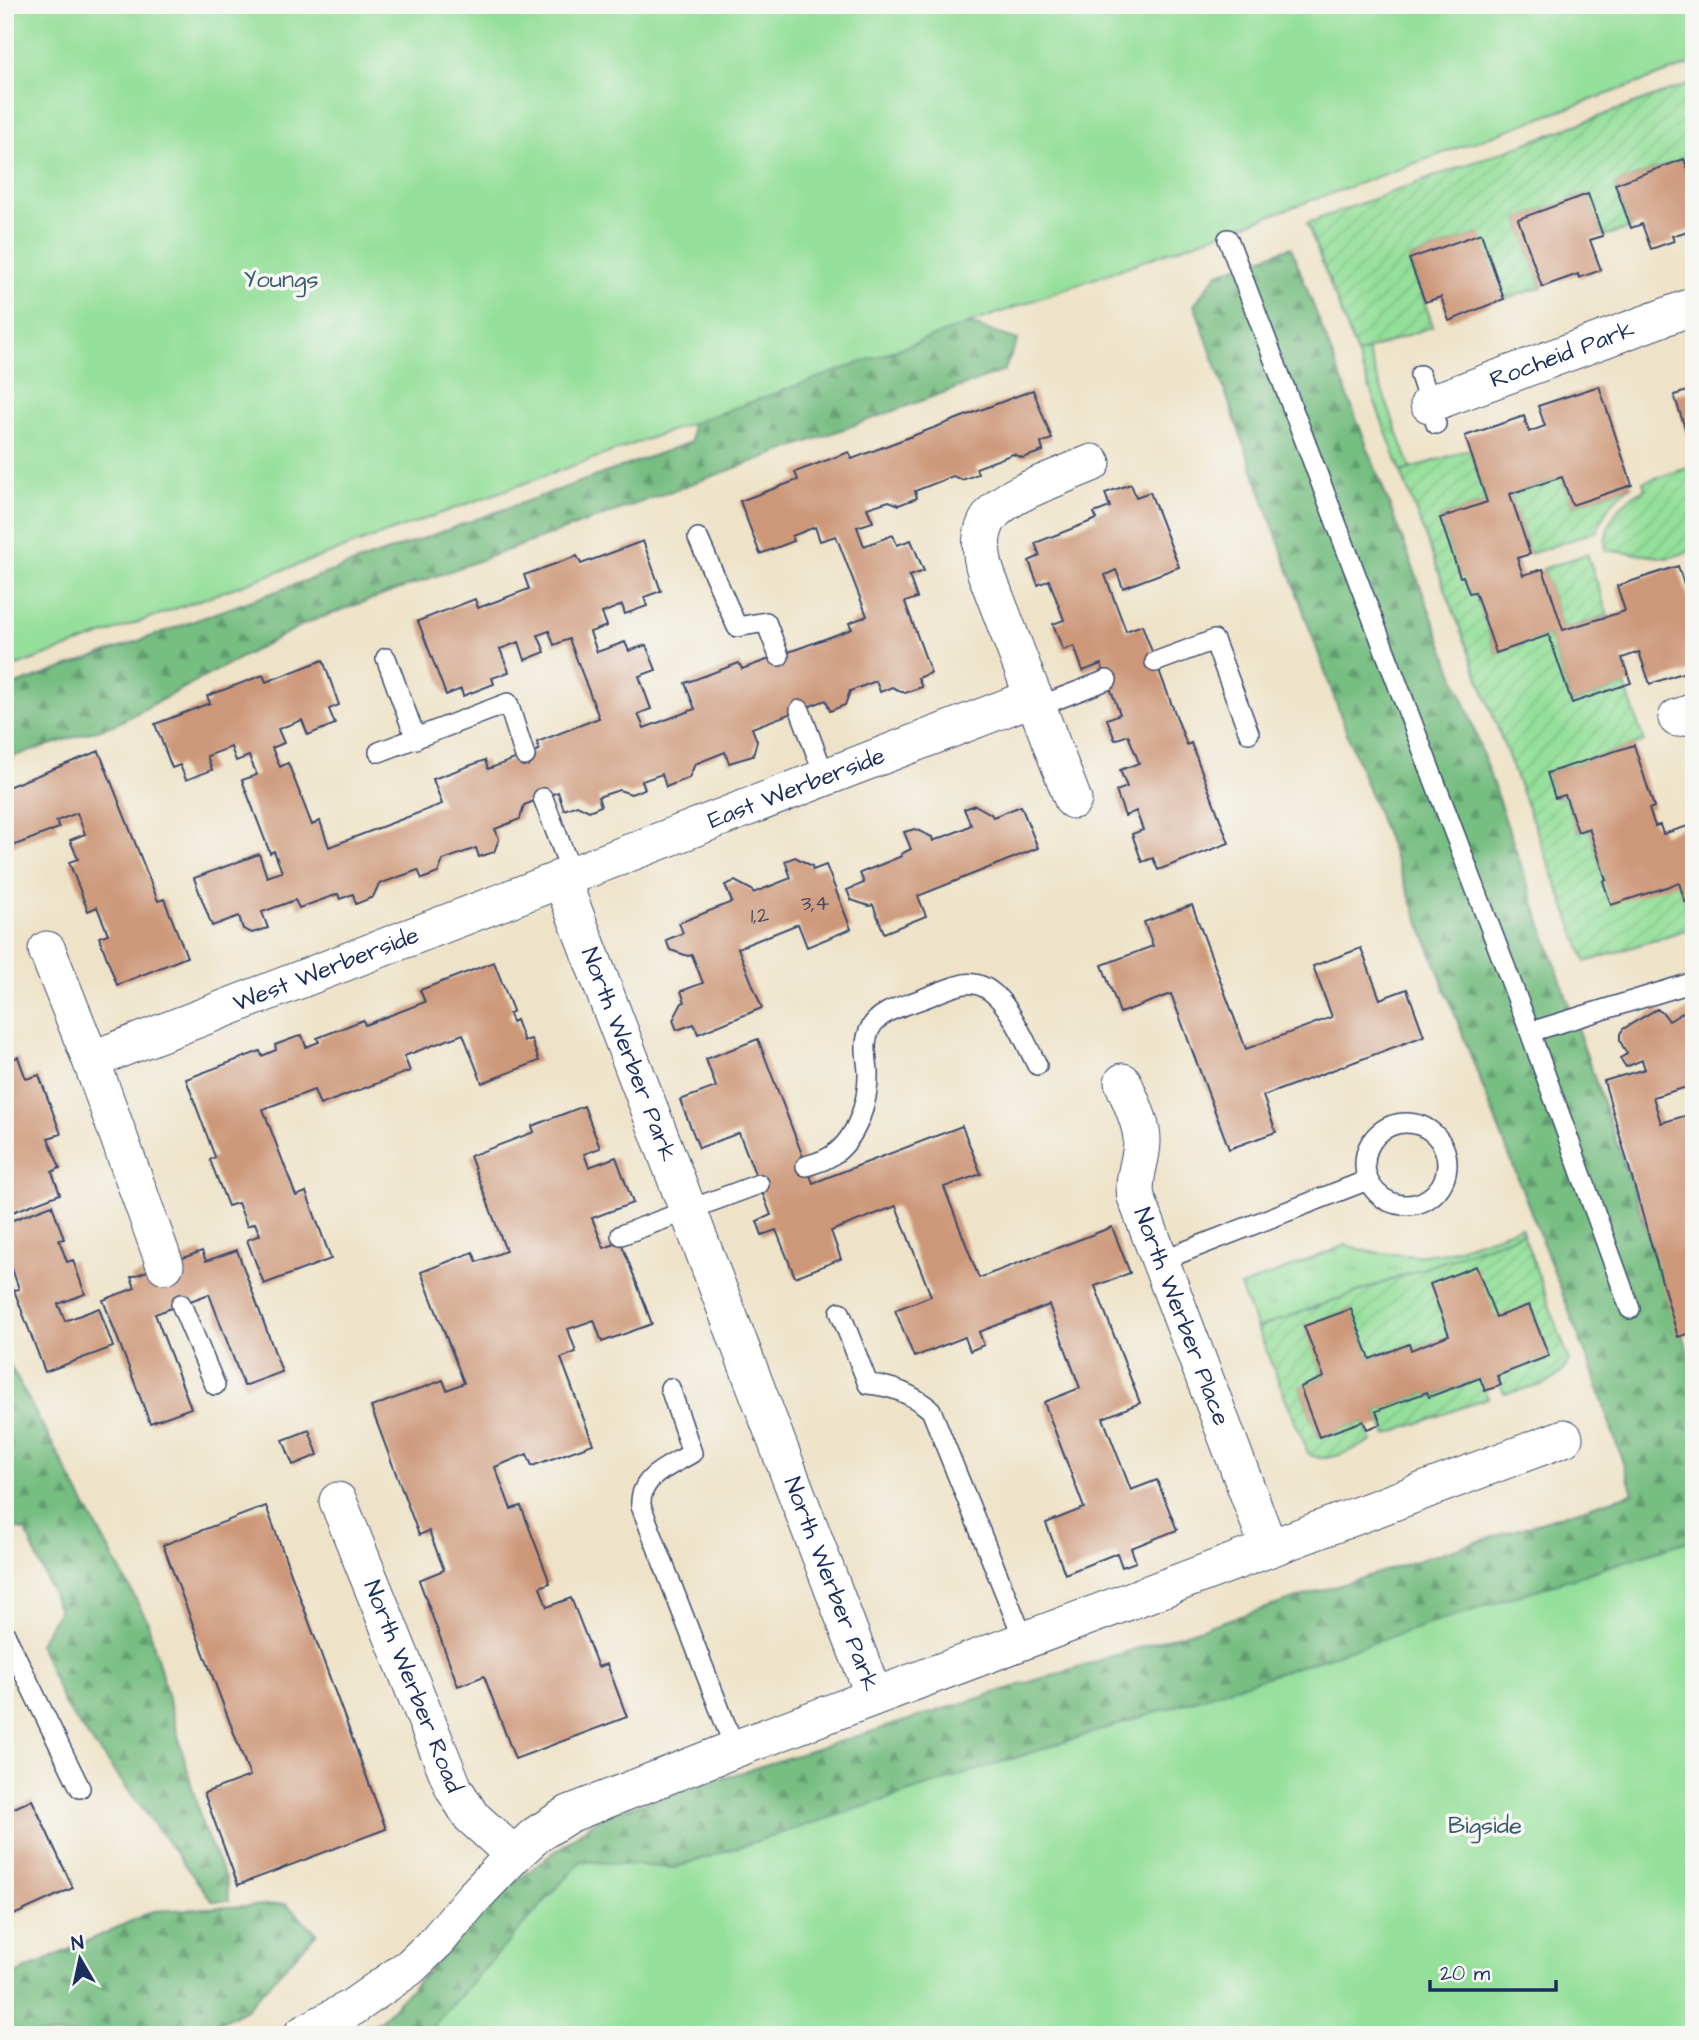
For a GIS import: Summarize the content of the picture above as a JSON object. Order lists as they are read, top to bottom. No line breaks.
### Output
{"streets":{"street":["Rocheid Park","East Werberside","West Werberside","North Werber Park","North Werber Place","North Werber Road"]},"crossings":[["East Werberside","West Werberside"],["East Werberside","North Werber Park"],["West Werberside","North Werber Park"],["North Werber Park","North Werber Road"]],"parks":["Youngs","Bigside"],"house_numbers":["3,4","1,2"],"scale_bar":"20 m","north":"top"}
